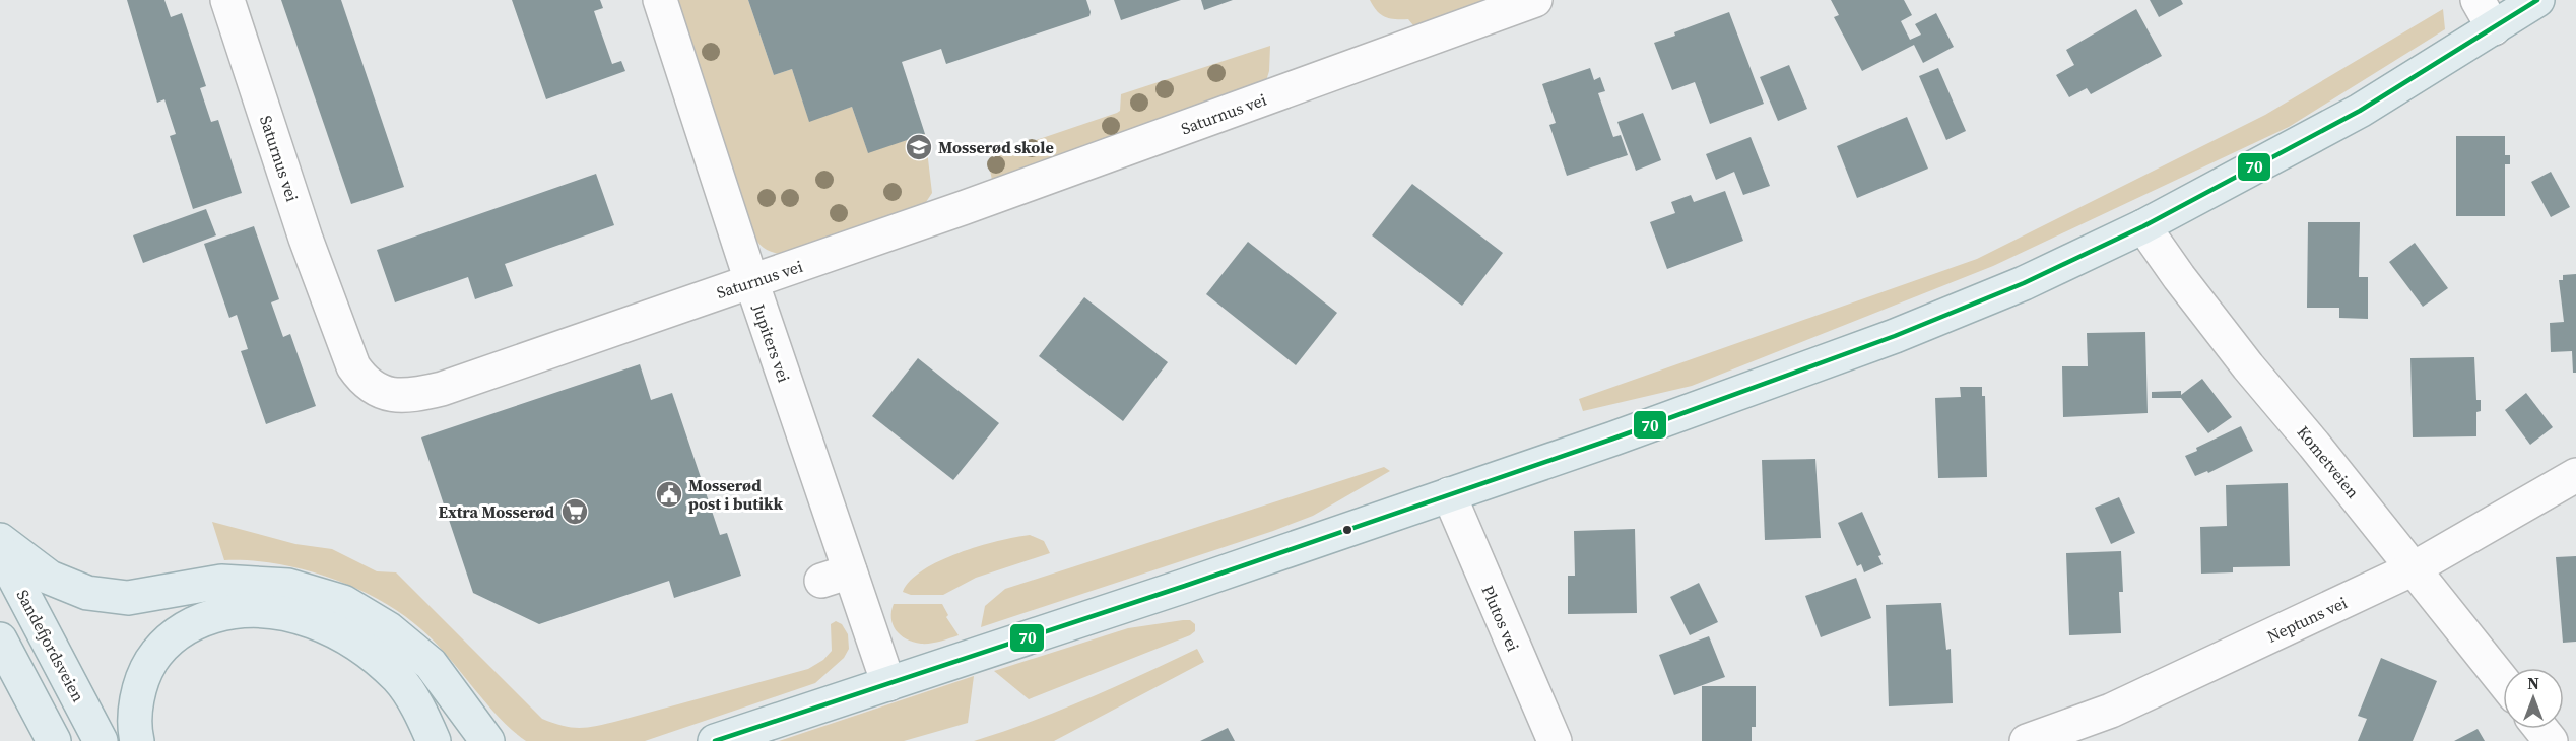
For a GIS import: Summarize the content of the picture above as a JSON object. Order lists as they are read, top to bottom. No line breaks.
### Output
{"streets":{"main road":["Sandefjordsveien"],"street":["Saturnus vei","Jupiters vei","Kometveien","Plutos vei","Neptuns vei"]},"crossings":[["Saturnus vei","Jupiters vei"],["Kometveien","Neptuns vei"]],"places":{"school or university":["Mosserød skole"],"public building":["Mosserød post i butikk"],"supermarket":["Extra Mosserød"]},"lines":["transit line 70"],"north":"top"}
